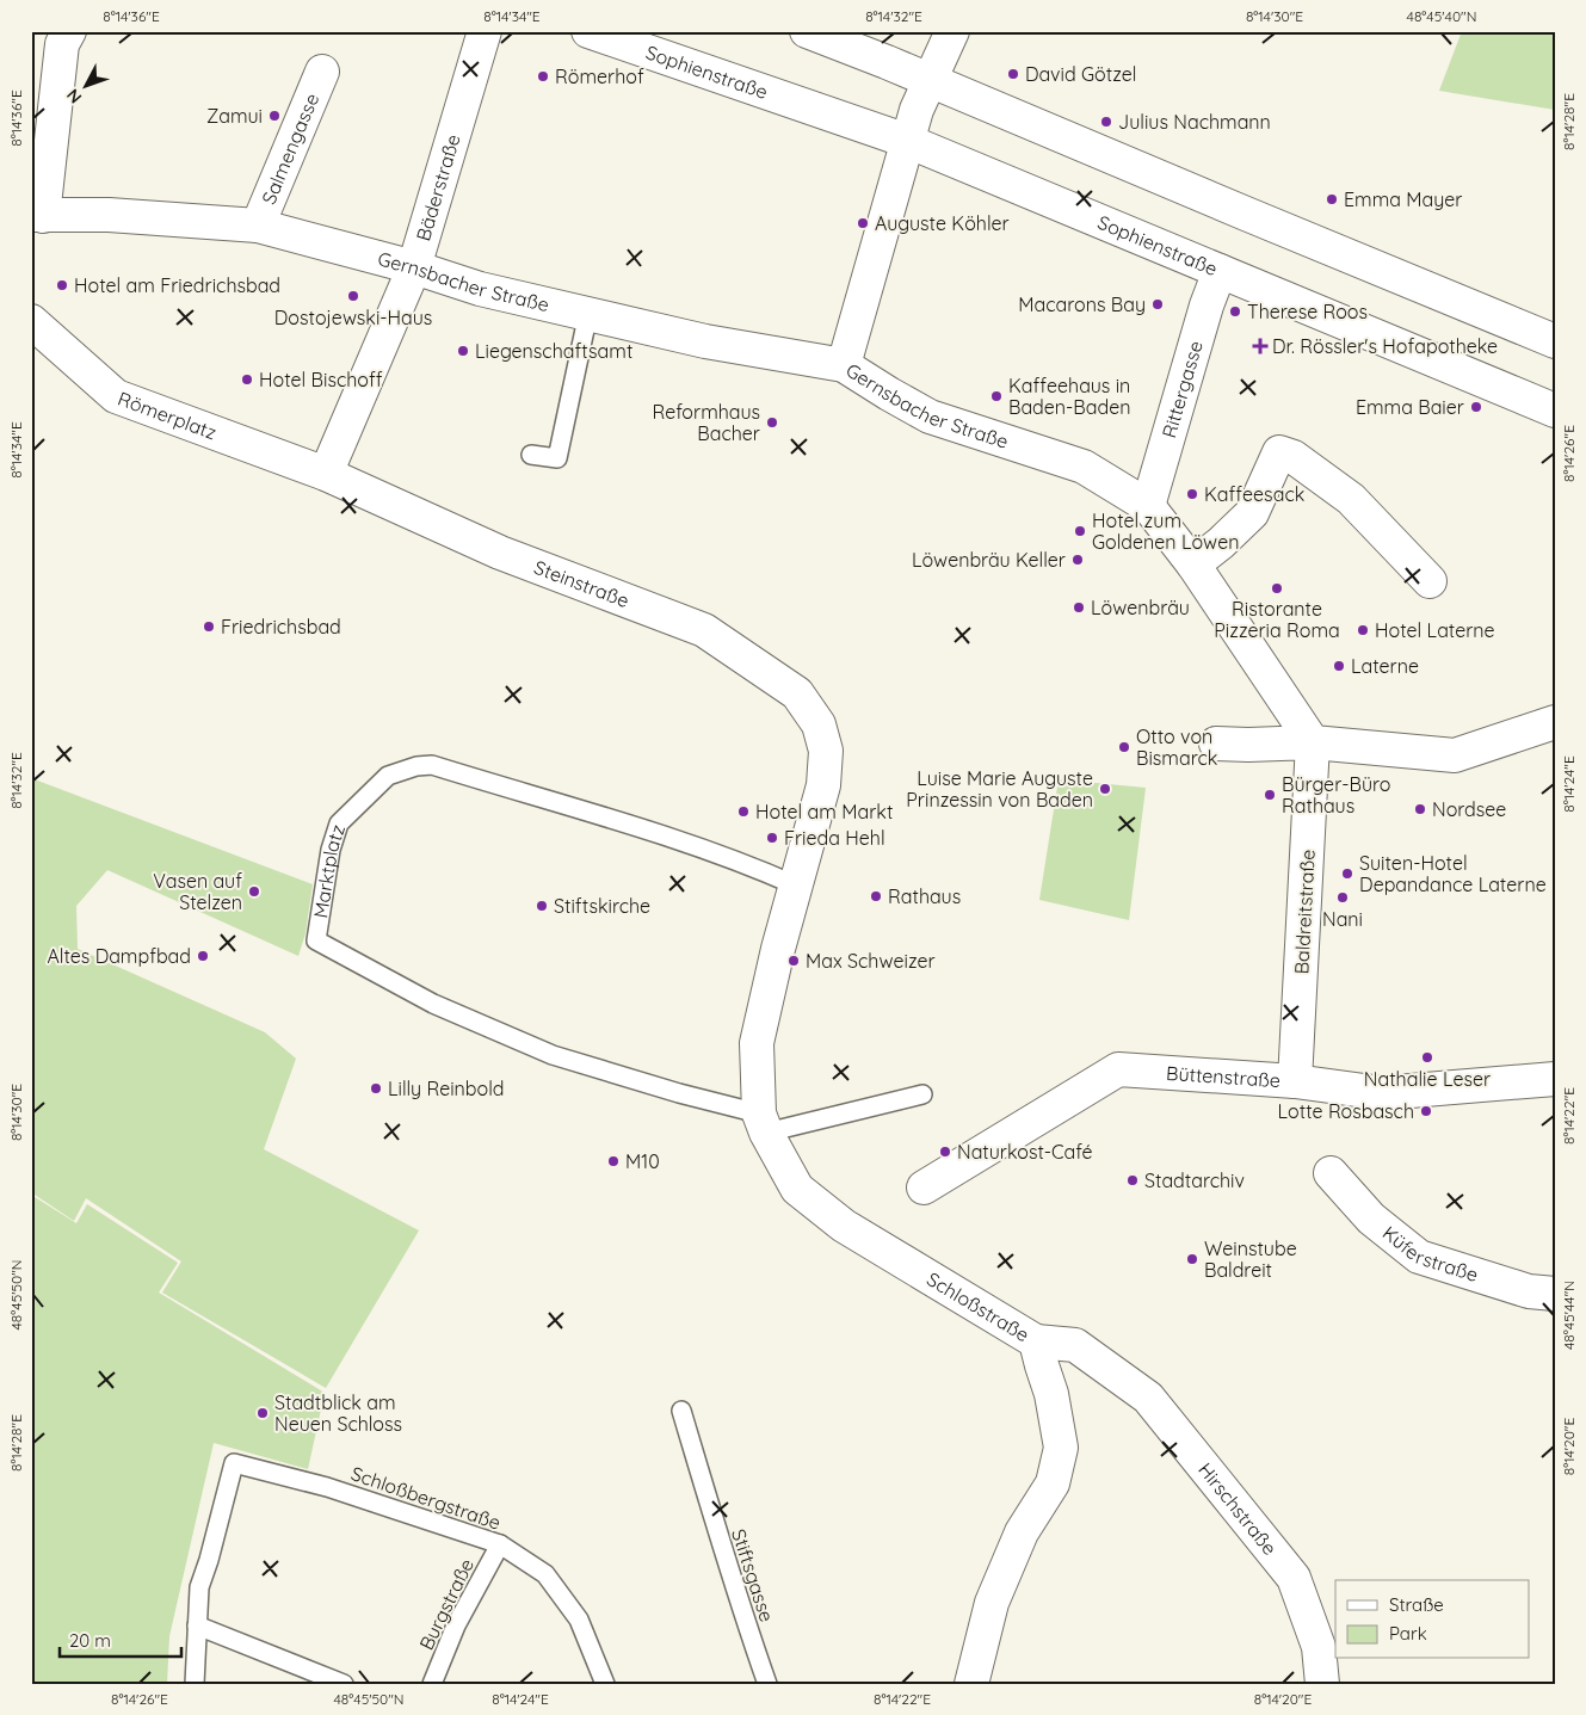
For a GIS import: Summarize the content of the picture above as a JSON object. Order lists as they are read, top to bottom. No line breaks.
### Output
{"streets":{"street":["Sophienstraße","Salmengasse","Bäderstraße","Gernsbacher Straße","Rittergasse","Römerplatz","Steinstraße","Baldreitstraße","Büttenstraße","Küferstraße","Schloßstraße","Hirschstraße"],"lane":["Marktplatz","Schloßbergstraße","Stiftsgasse","Burgstraße"]},"crossings":[["Sophienstraße","Rittergasse"],["Salmengasse","Gernsbacher Straße"],["Bäderstraße","Gernsbacher Straße"],["Bäderstraße","Römerplatz"],["Bäderstraße","Steinstraße"],["Gernsbacher Straße","Rittergasse"],["Gernsbacher Straße","Baldreitstraße"],["Römerplatz","Steinstraße"],["Steinstraße","Marktplatz"],["Marktplatz","Schloßstraße"],["Baldreitstraße","Büttenstraße"],["Schloßstraße","Hirschstraße"],["Schloßbergstraße","Burgstraße"]],"places":{"other":["David Götzel","Römerhof","Zamui","Julius Nachmann","Emma Mayer","Auguste Köhler","Hotel am Friedrichsbad","Dostojewski-Haus","Macarons Bay","Therese Roos","Liegenschaftsamt","Hotel Bischoff","Kaffeehaus in Baden-Baden","Emma Baier","Reformhaus Bacher","Kaffeesack","Hotel zum Goldenen Löwen","Löwenbräu Keller","Ristorante Pizzeria Roma","Löwenbräu","Friedrichsbad","Hotel Laterne","Laterne","Otto von Bismarck","Luise Marie Auguste Prinzessin von Baden","Bürger-Büro Rathaus","Nordsee","Hotel am Markt","Frieda Hehl","Suiten-Hotel Depandance Laterne","Vasen auf Stelzen","Rathaus","Nani","Stiftskirche","Altes Dampfbad","Max Schweizer","Nathalie Leser","Lilly Reinbold","Lotte Rosbasch","Naturkost-Café","M10","Stadtarchiv","Weinstube Baldreit","Stadtblick am Neuen Schloss"],"health":["Dr. Rössler's Hofapotheke"]},"legend":["Straße","Park"],"scale_bar":"20 m","north":"bottom left","coordinates":["8°14'36\"E","8°14'34\"E","8°14'32\"E","8°14'30\"E","48°45'40\"N","8°14'28\"E","8°14'26\"E","8°14'24\"E","8°14'22\"E","48°45'50\"N","48°45'44\"N","8°14'20\"E"]}
